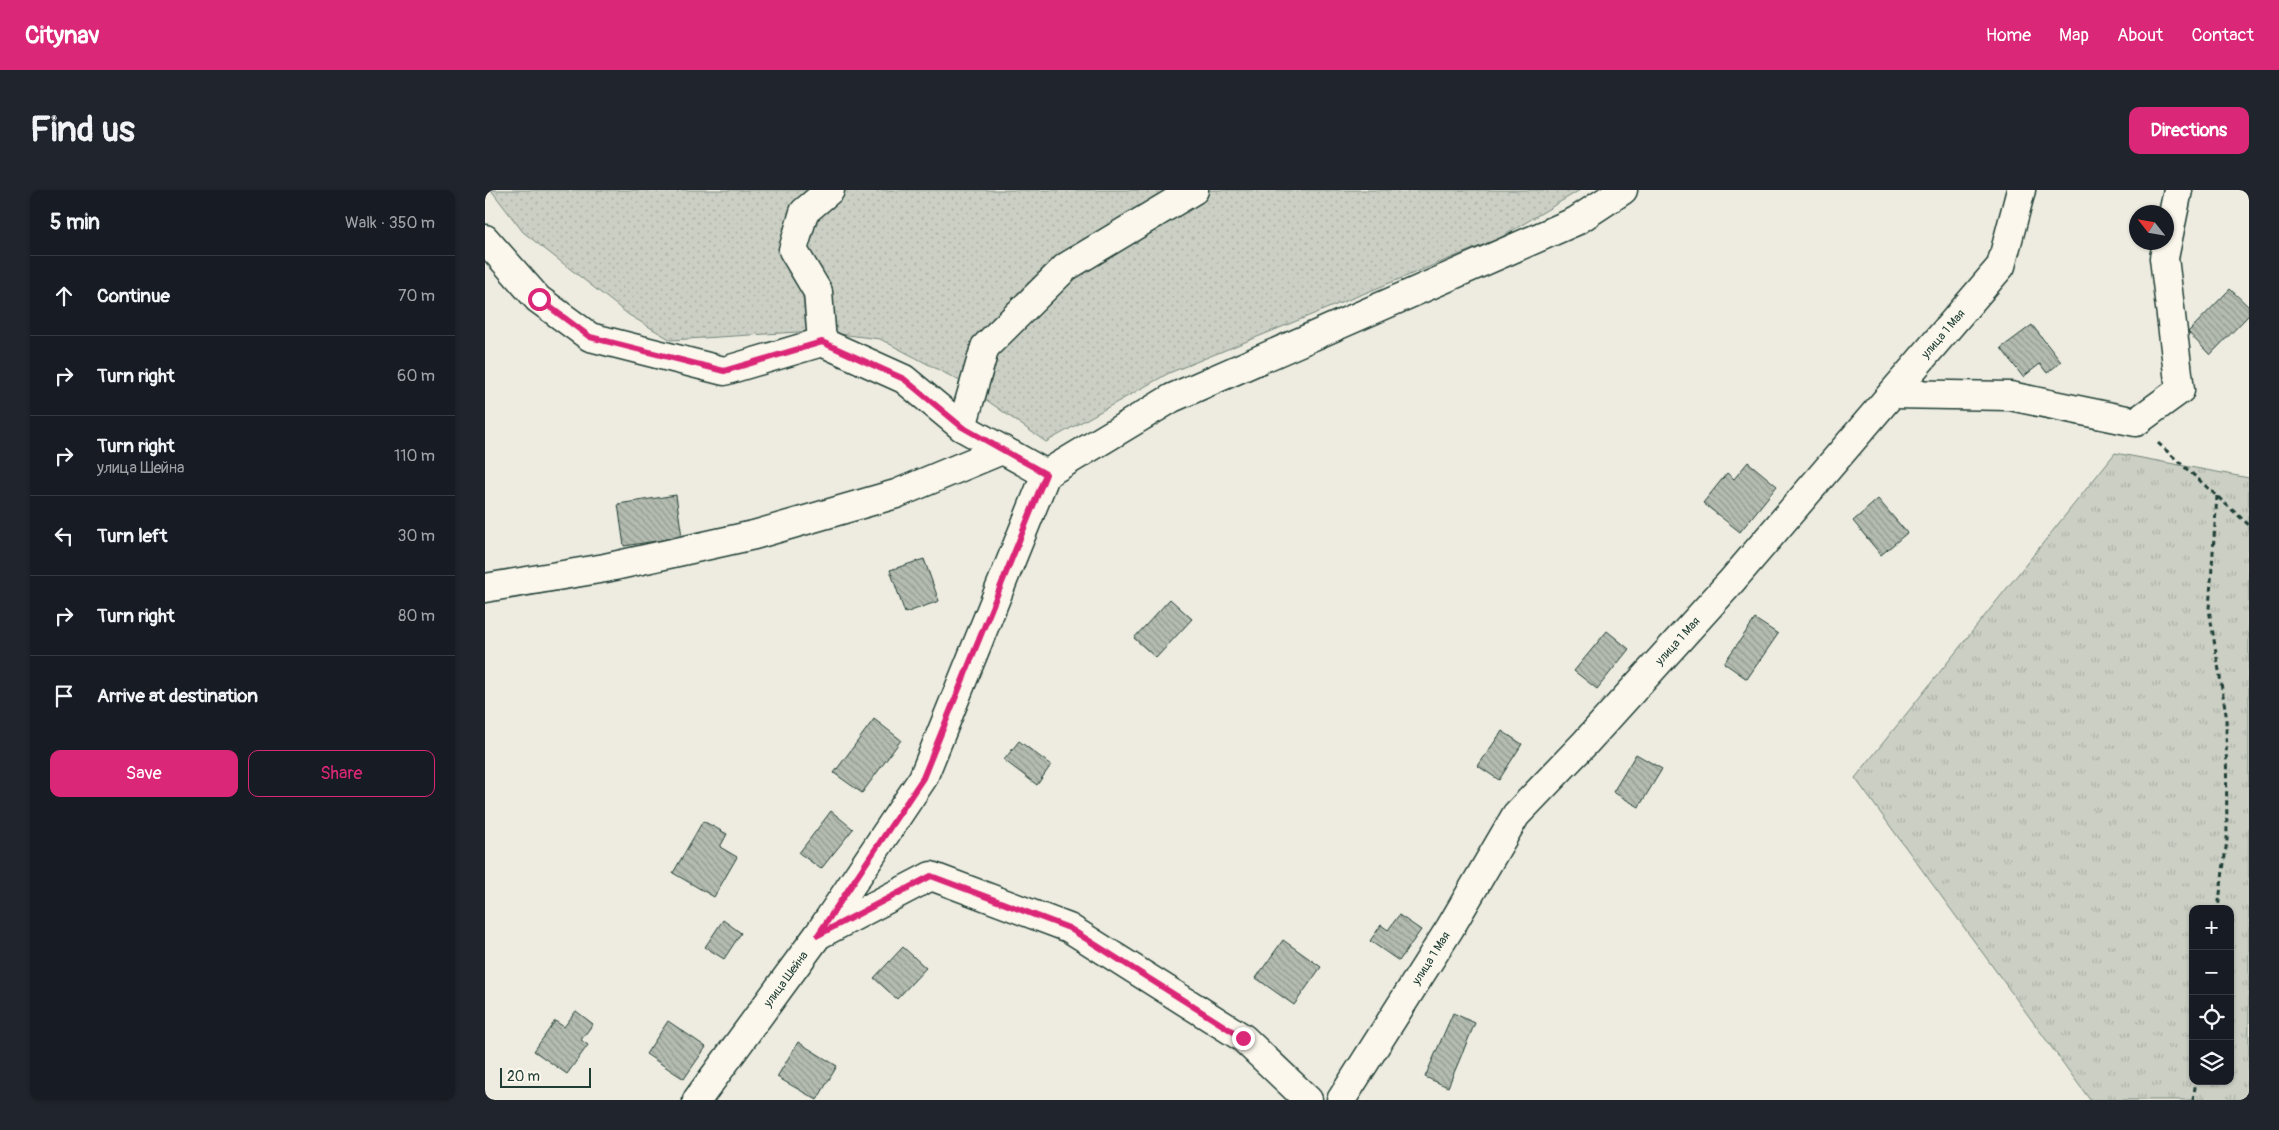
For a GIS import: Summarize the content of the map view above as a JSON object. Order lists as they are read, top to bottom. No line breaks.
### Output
{"streets":{"street":["улица 1 Мая","улица Шейна"]},"scale_bar":"20 m","north":"top left","page":{"header":"Citynav","nav":["Home","Map","About","Contact"],"buttons":["Directions",["Save","Share"]],"title":"Find us","heading":["5 min","Walk · 350 m"],"list":[["Continue","70 m"],["Turn right","60 m"],["Turn right","улица Шейна","110 m"],["Turn left","30 m"],["Turn right","80 m"],"Arrive at destination"],"map_buttons":["+","−"],"scale":"20 m"}}
